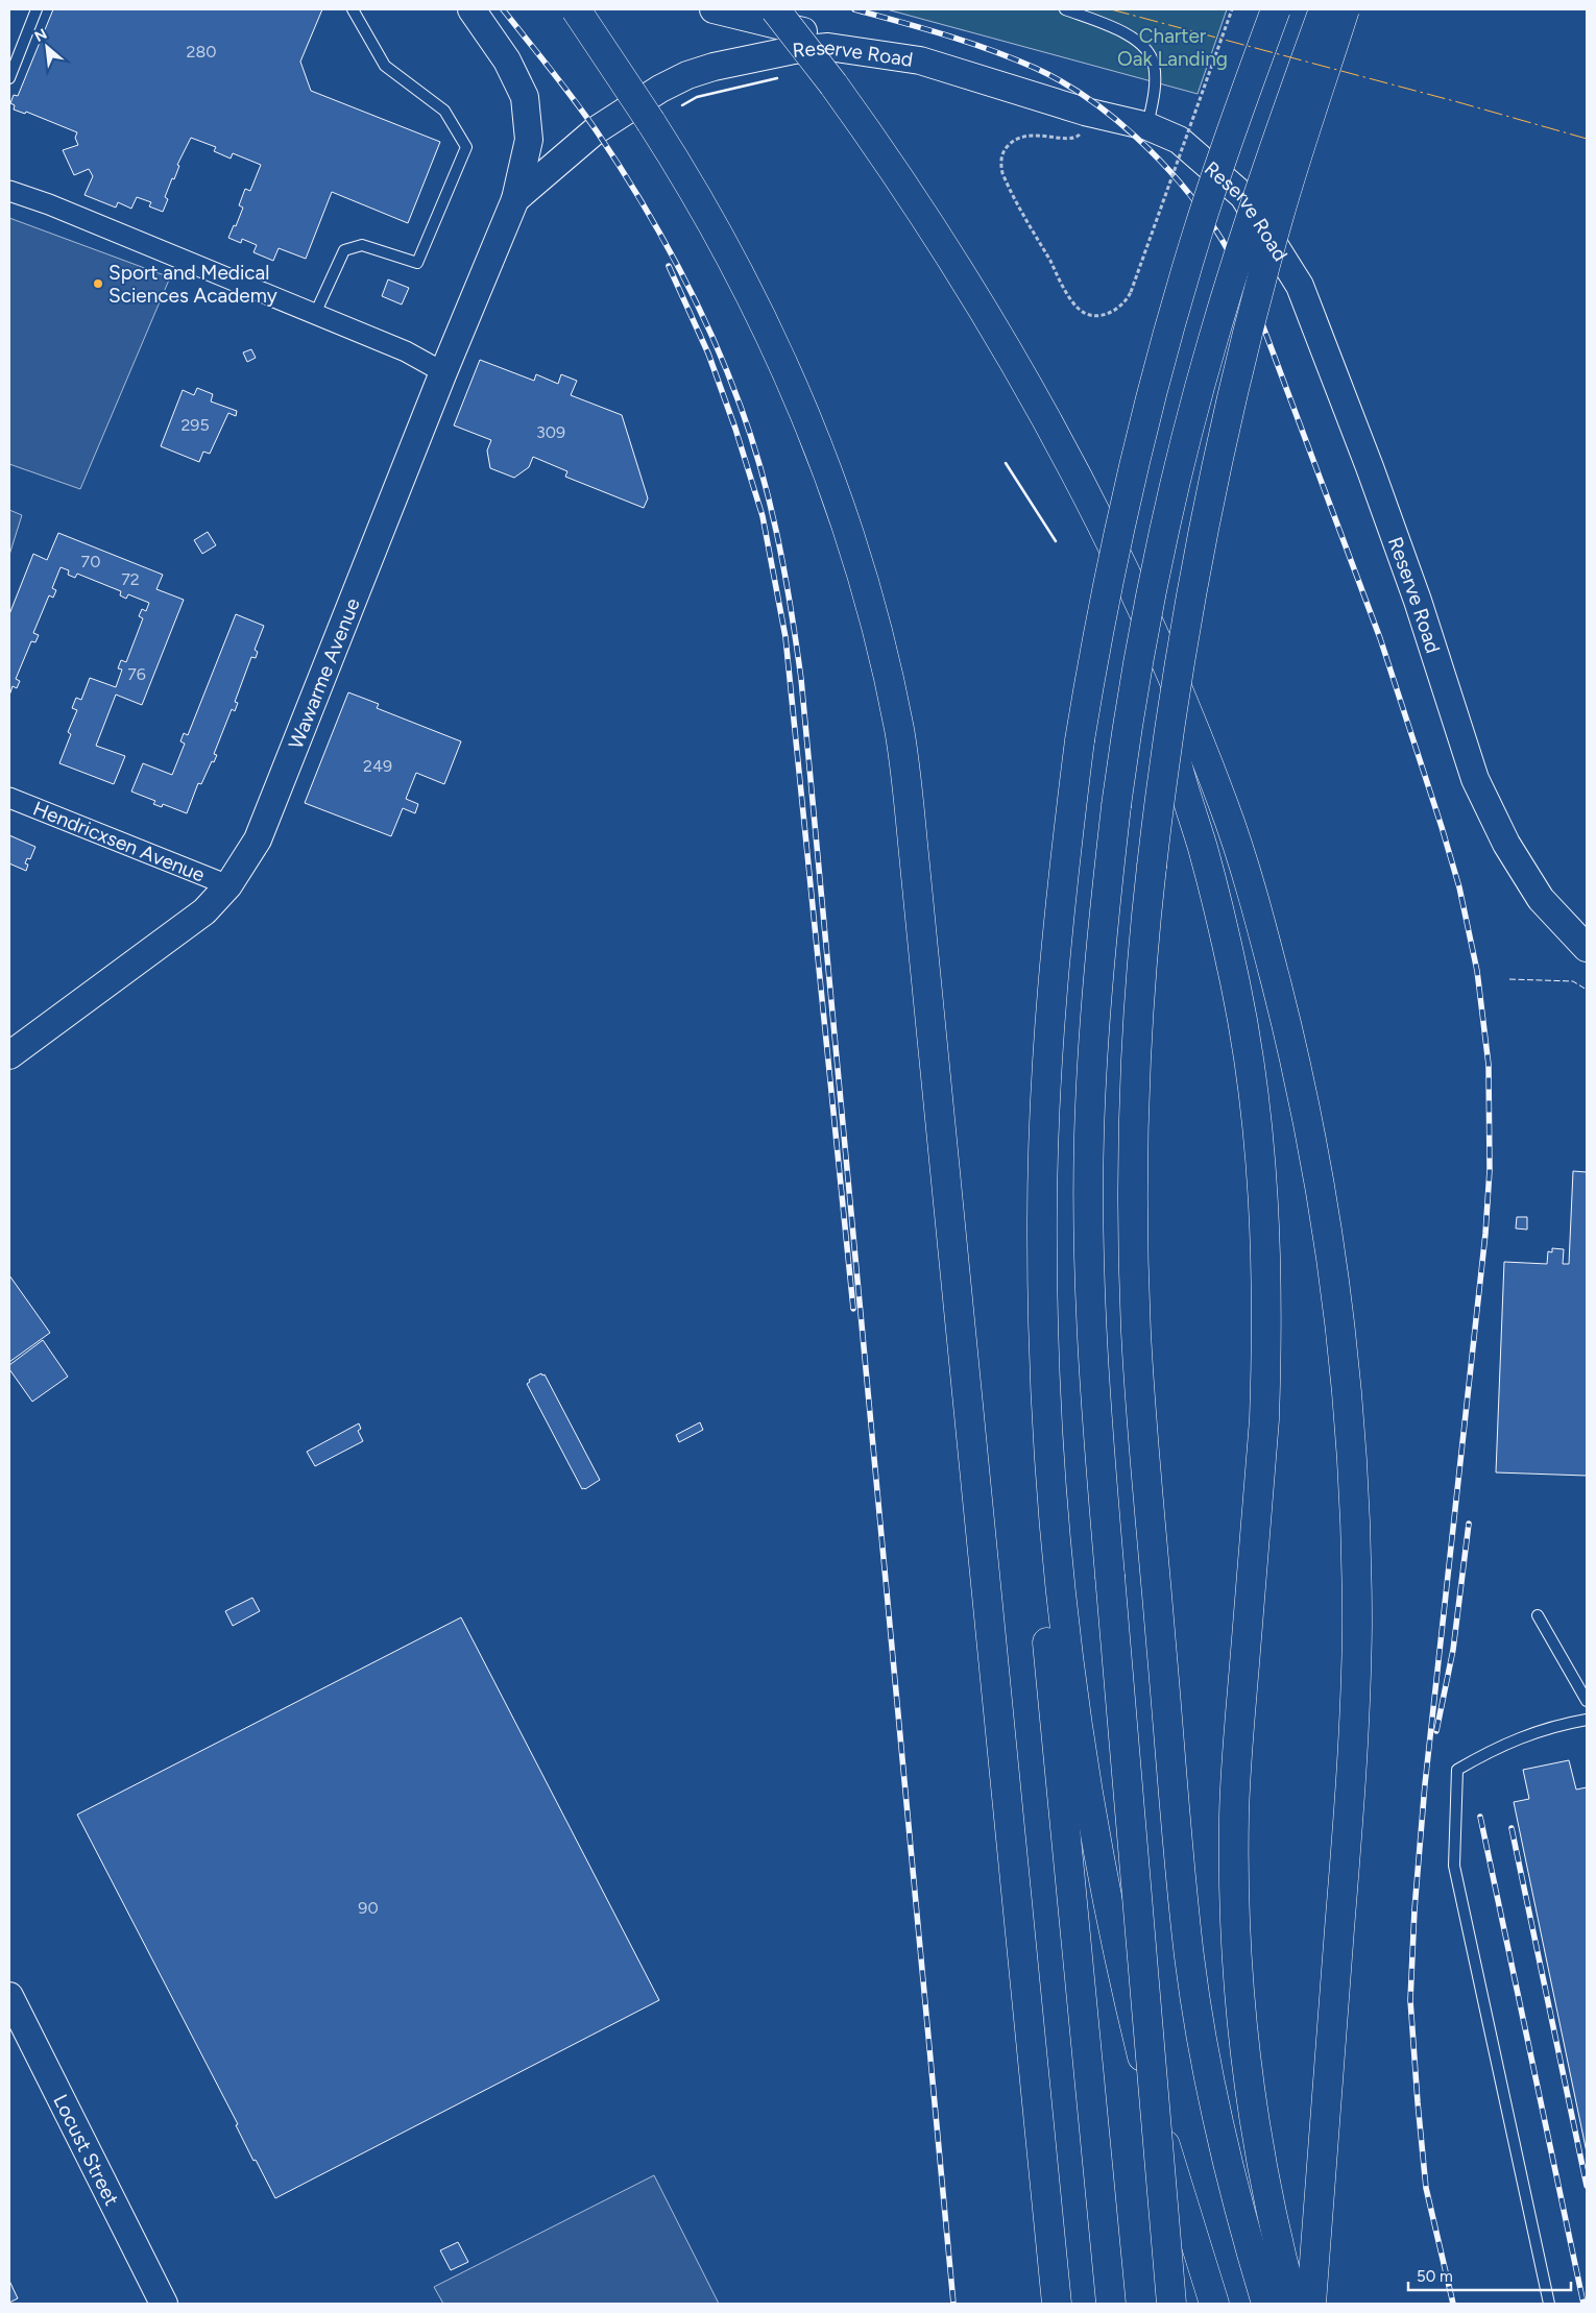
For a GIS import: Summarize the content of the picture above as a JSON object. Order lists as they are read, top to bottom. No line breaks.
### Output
{"streets":{"street":["Reserve Road","Wawarme Avenue","Hendricxsen Avenue","Locust Street"]},"crossings":[["Reserve Road","Wawarme Avenue"],["Wawarme Avenue","Hendricxsen Avenue"]],"parks":["Charter Oak Landing"],"places":["Sport and Medical Sciences Academy"],"house_numbers":["280","295","309","70","72","76","249","90"],"scale_bar":"50 m","north":"top left"}
